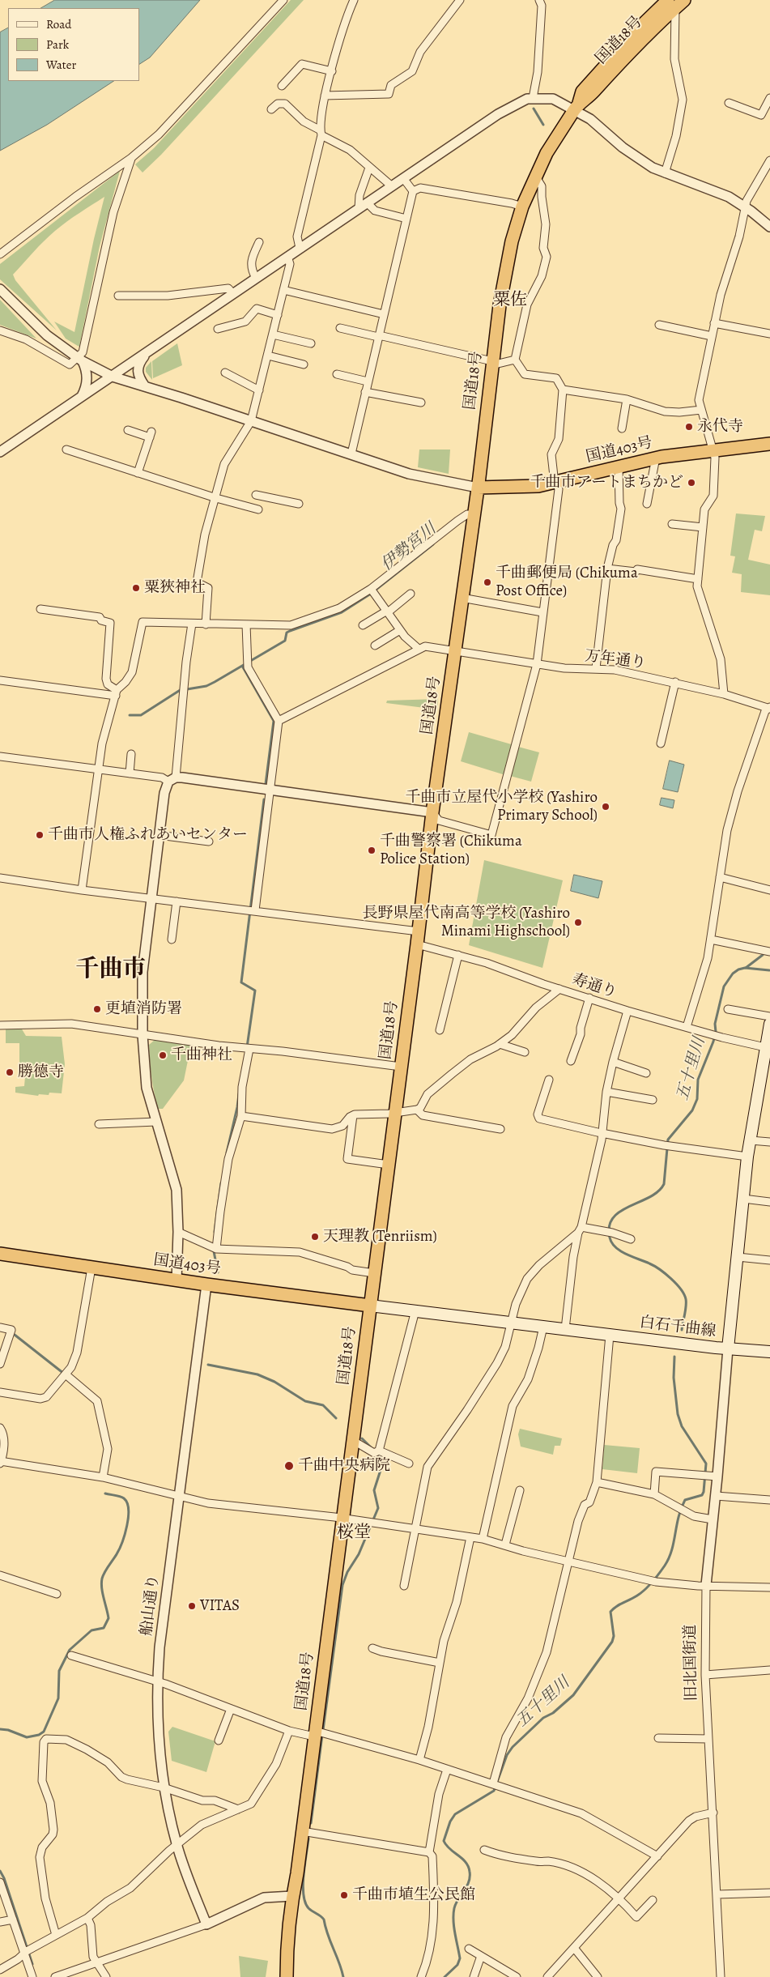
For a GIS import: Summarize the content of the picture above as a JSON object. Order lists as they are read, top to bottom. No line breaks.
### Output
{"streets":{"highway":["国道18号","国道403号"],"main road":["白石千曲線"],"street":["万年通り","寿通り","船山通り","旧北国街道"]},"crossings":[["国道18号","国道403号"],["国道18号","万年通り"],["国道18号","寿通り"],["国道18号","白石千曲線"],["国道403号","白石千曲線"],["国道403号","船山通り"],["寿通り","白石千曲線"],["白石千曲線","旧北国街道"]],"districts":["粟佐","千曲市","桜堂"],"water":["伊勢宮川","五十里川"],"places":["永代寺","千曲市アートまちかど","千曲郵便局 (Chikuma Post Office)","粟狹神社","千曲市立屋代小学校 (Yashiro Primary School)","千曲市人権ふれあいセンター","千曲警察署 (Chikuma Police Station)","長野県屋代南高等学校 (Yashiro Minami Highschool)","更埴消防署","千曲神社","勝德寺","天理教 (Tenriism)","千曲中央病院","VITAS","千曲市埴生公民館"],"legend":["Road","Park","Water"]}
